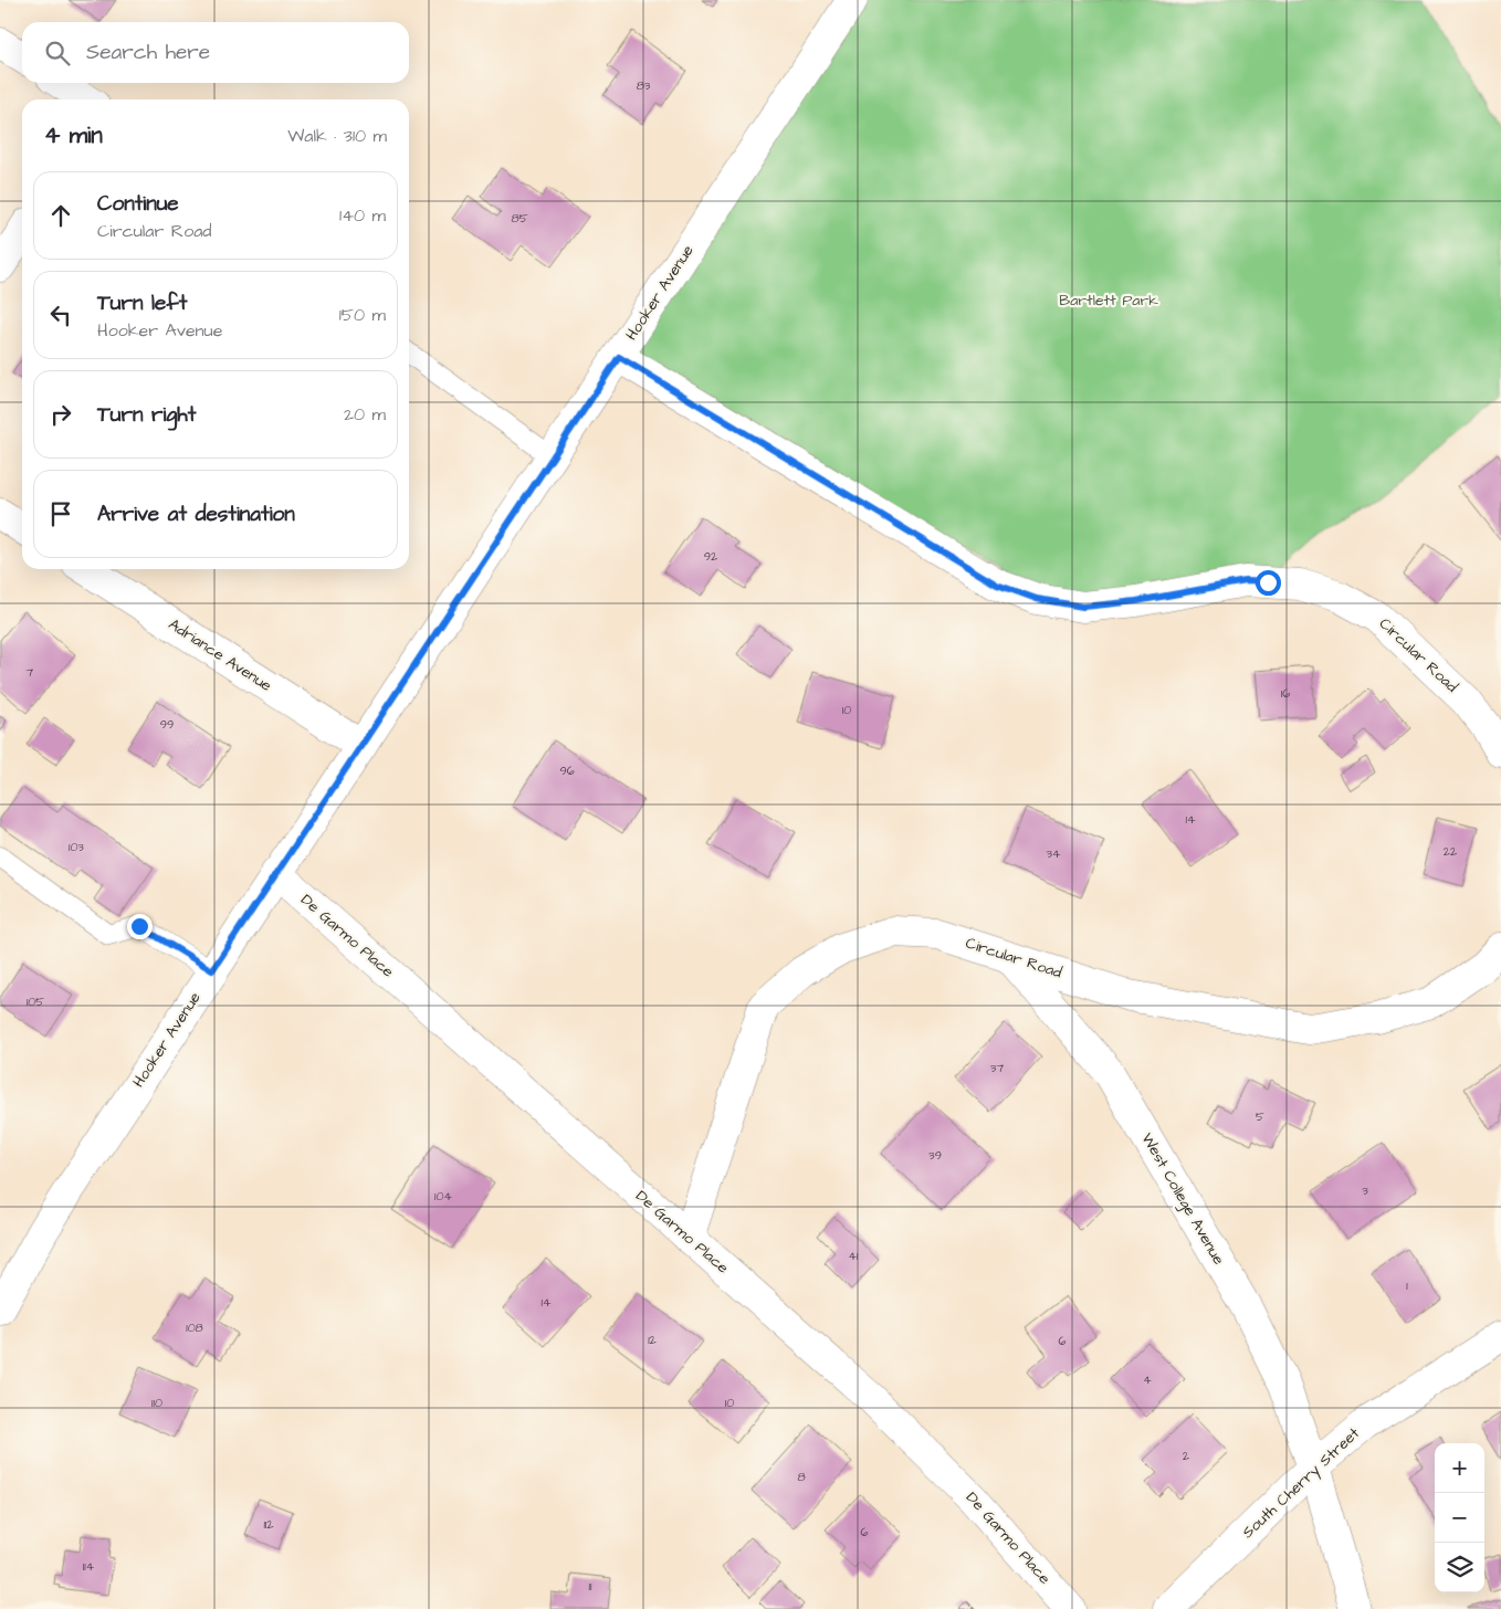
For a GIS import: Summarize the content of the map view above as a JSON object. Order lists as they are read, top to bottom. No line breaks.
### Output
{"streets":{"street":["Hooker Avenue","Adriance Avenue","Circular Road","De Garmo Place","West College Avenue","South Cherry Street"]},"crossings":[["Hooker Avenue","Adriance Avenue"],["Hooker Avenue","Circular Road"],["Hooker Avenue","De Garmo Place"],["Circular Road","De Garmo Place"],["Circular Road","West College Avenue"],["West College Avenue","South Cherry Street"]],"parks":["Bartlett Park"],"house_numbers":["83","85","92","7","16","10","99","96","14","103","22","34","105","37","5","39","3","104","41","1","14","108","12","6","4","110","10","2","8","112","6","114","11"],"page":{"search":"Search here","heading":["4 min","Walk · 310 m"],"list":[["Continue","Circular Road","140 m"],["Turn left","Hooker Avenue","150 m"],["Turn right","20 m"],"Arrive at destination"],"map_buttons":["+","−"]}}
